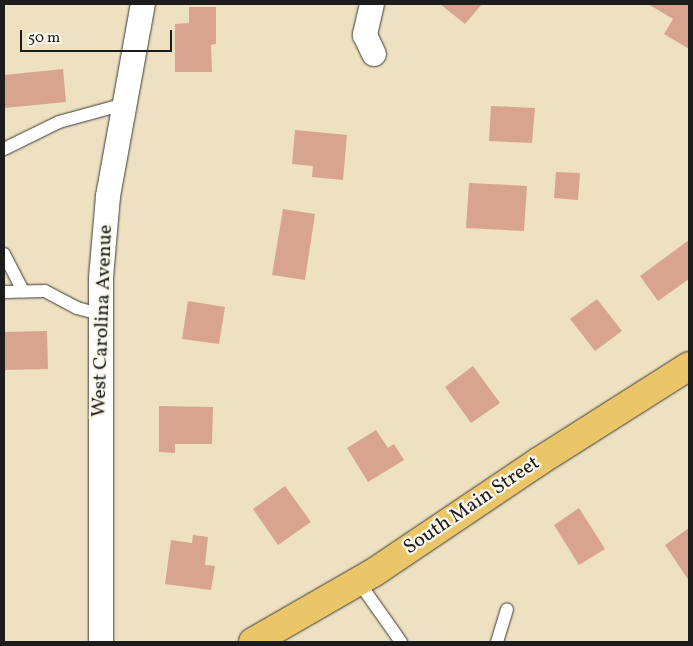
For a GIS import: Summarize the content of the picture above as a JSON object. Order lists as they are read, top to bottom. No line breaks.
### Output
{"streets":{"main road":["South Main Street"],"street":["West Carolina Avenue"]},"scale_bar":"50 m"}
